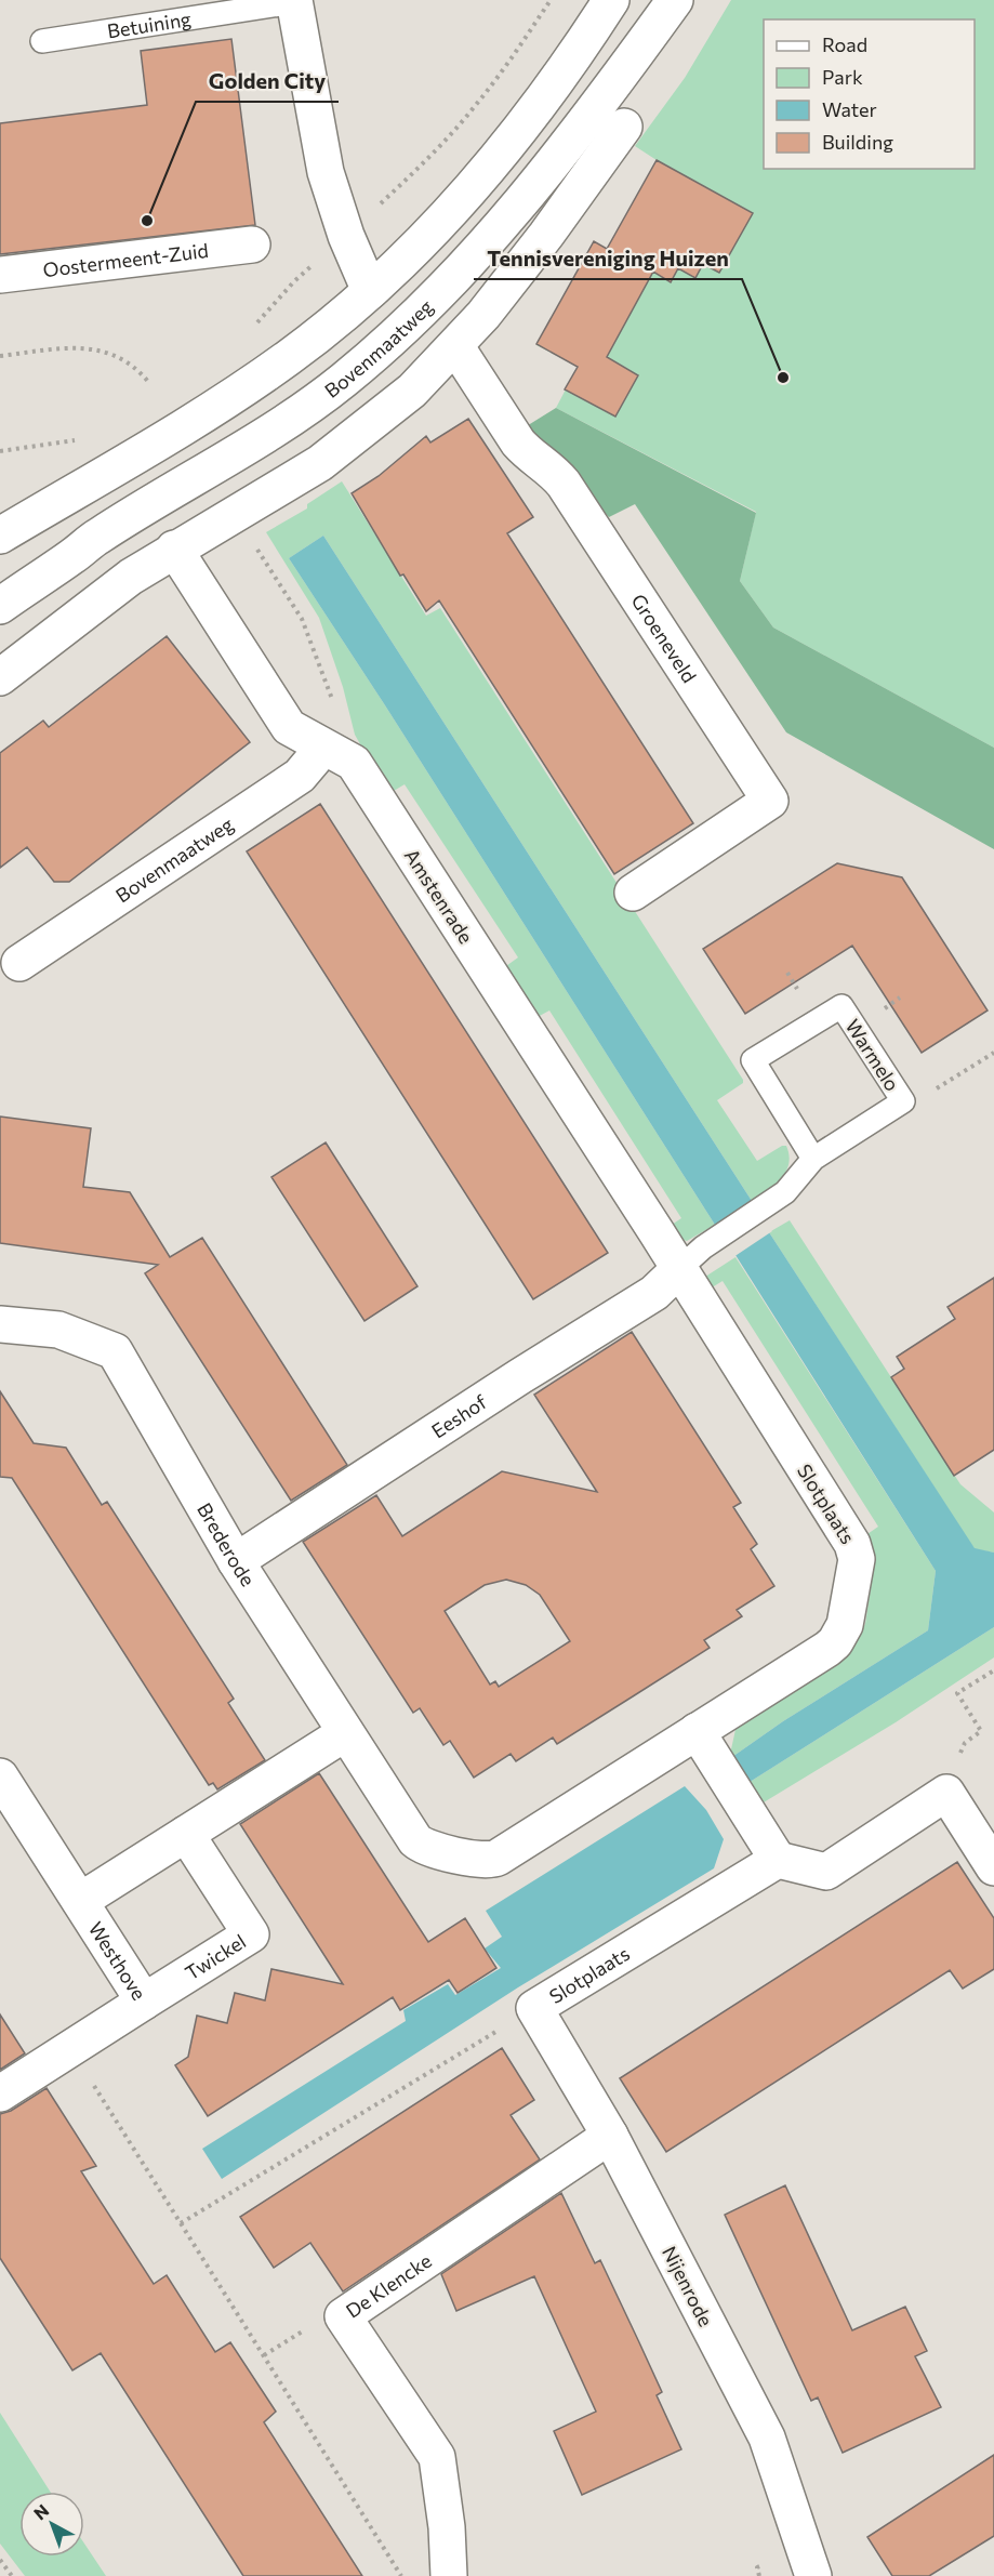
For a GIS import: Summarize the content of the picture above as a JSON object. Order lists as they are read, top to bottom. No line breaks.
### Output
{"streets":{"street":["Oostermeent-Zuid","Bovenmaatweg","Groeneveld","Amstenrade","Eeshof","Slotplaats","Brederode","Twickel","Westhove","De Klencke","Nijenrode"],"lane":["Betuining","Warmelo"]},"crossings":[["Bovenmaatweg","Amstenrade"],["Amstenrade","Warmelo"],["Amstenrade","Eeshof"],["Amstenrade","Slotplaats"],["Warmelo","Eeshof"],["Warmelo","Slotplaats"],["Eeshof","Slotplaats"],["Eeshof","Brederode"],["Slotplaats","Brederode"],["Slotplaats","Nijenrode"],["Twickel","Westhove"],["De Klencke","Nijenrode"]],"places":["Golden City","Tennisvereniging Huizen"],"legend":["Road","Park","Water","Building"],"north":"top left"}
